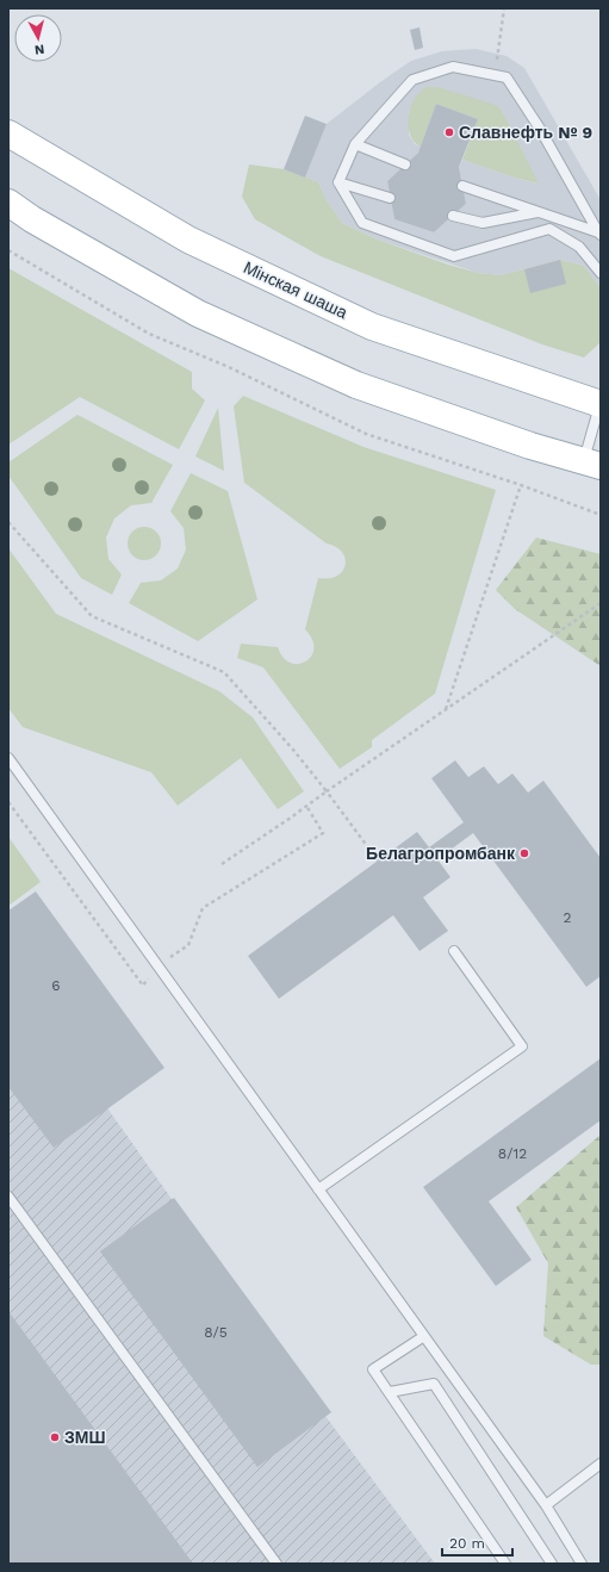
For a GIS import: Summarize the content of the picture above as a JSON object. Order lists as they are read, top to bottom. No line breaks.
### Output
{"streets":{"main road":["Мінская шаша"]},"places":["Славнефть № 9","Белагропромбанк","ЗМШ"],"house_numbers":["2","6","8/12","8/5"],"scale_bar":"20 m","north":"bottom"}
